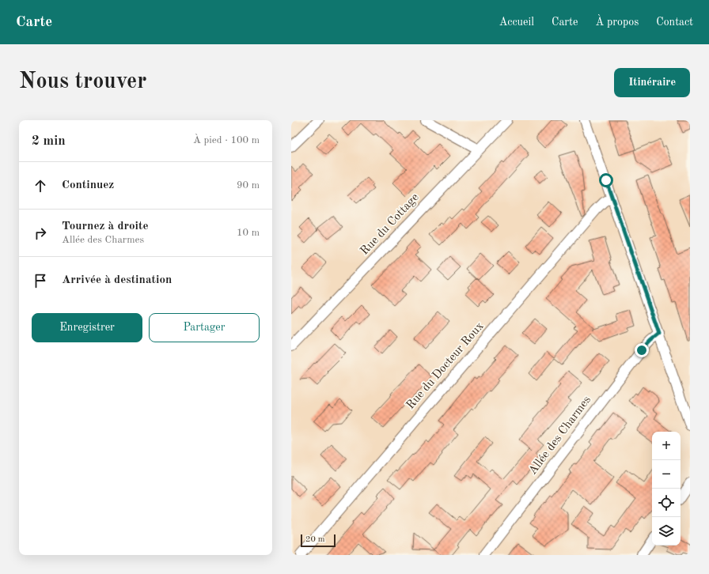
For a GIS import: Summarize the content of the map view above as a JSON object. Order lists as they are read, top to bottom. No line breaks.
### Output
{"streets":{"street":["Rue du Cottage","Rue du Docteur Roux","Allée des Charmes"]},"scale_bar":"20 m","page":{"header":"Carte","nav":["Accueil","Carte","À propos","Contact"],"buttons":["Itinéraire",["Enregistrer","Partager"]],"title":"Nous trouver","heading":["2 min","À pied · 100 m"],"list":[["Continuez","90 m"],["Tournez à droite","Allée des Charmes","10 m"],"Arrivée à destination"],"map_buttons":["+","−"],"scale":"20 m"}}
